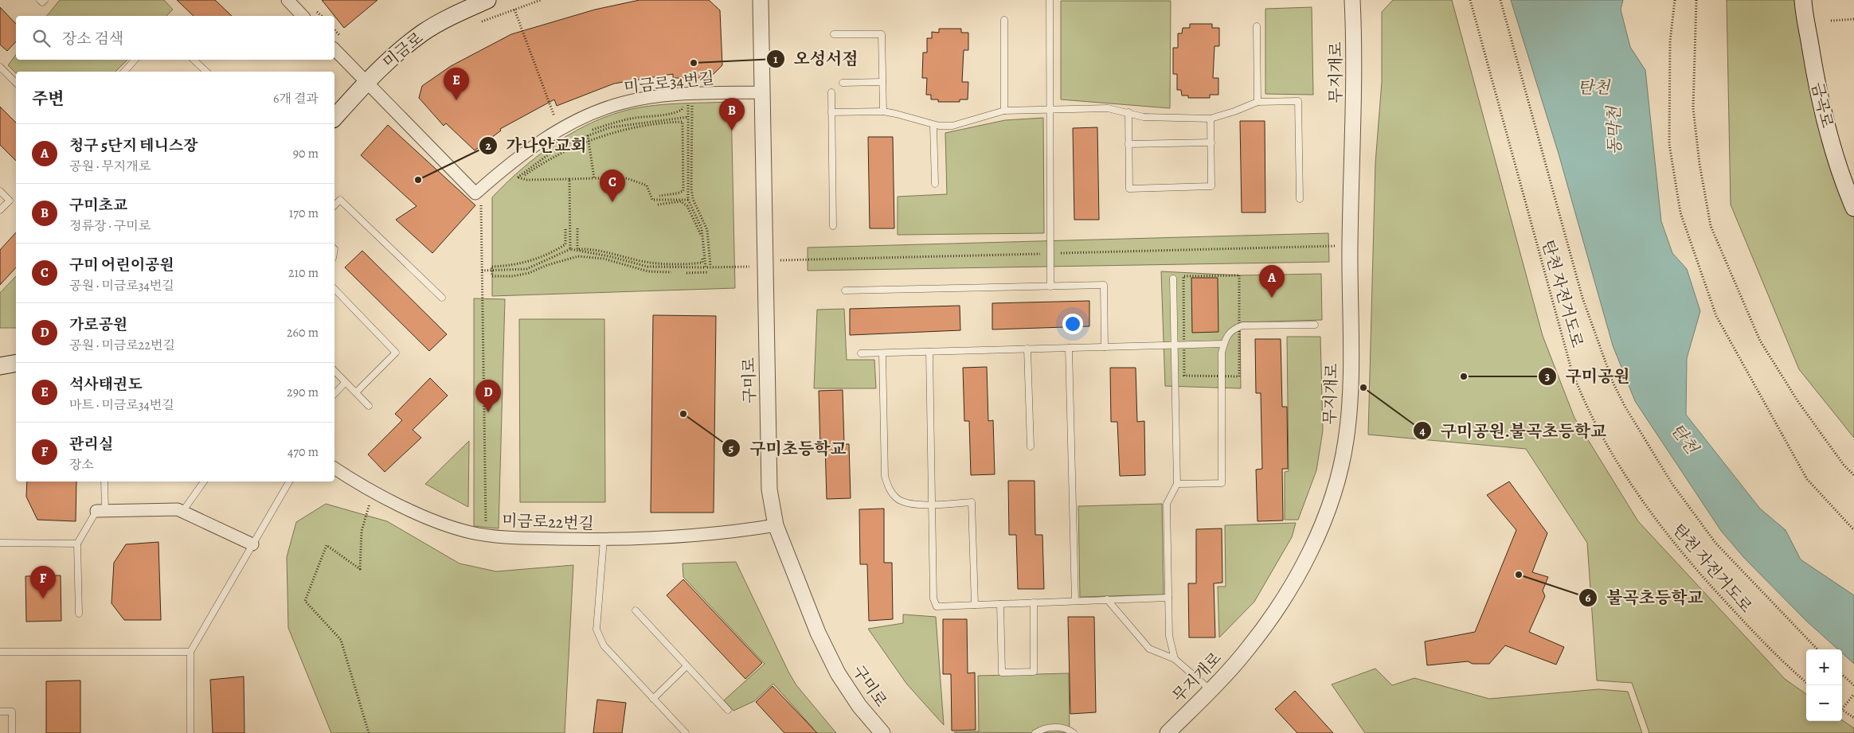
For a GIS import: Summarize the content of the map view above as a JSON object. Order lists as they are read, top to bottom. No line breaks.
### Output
{"streets":{"main road":["미금로","금곡로"],"street":["무지개로","미금로34번길","구미로","미금로22번길"],"path":["탄천 자전거도로"]},"crossings":[["미금로","미금로34번길"],["미금로34번길","구미로"],["구미로","미금로22번길"]],"water":["탄천","동막천"],"places":["오성서점","가나안교회","구미공원","구미공원.불곡초등학교","구미초등학교","불곡초등학교"],"page":{"search":"장소 검색","pins":["E","B","C","A","D","F"],"heading":["주변","6개 결과"],"list":[{"mark":"A","name":"청구 5단지 테니스장","note":"공원 · 무지개로","value":"90 m"},{"mark":"B","name":"구미초교","note":"정류장 · 구미로","value":"170 m"},{"mark":"C","name":"구미 어린이공원","note":"공원 · 미금로34번길","value":"210 m"},{"mark":"D","name":"가로공원","note":"공원 · 미금로22번길","value":"260 m"},{"mark":"E","name":"석사태권도","note":"마트 · 미금로34번길","value":"290 m"},{"mark":"F","name":"관리실","note":"장소","value":"470 m"}],"map_buttons":["+","−"]}}
